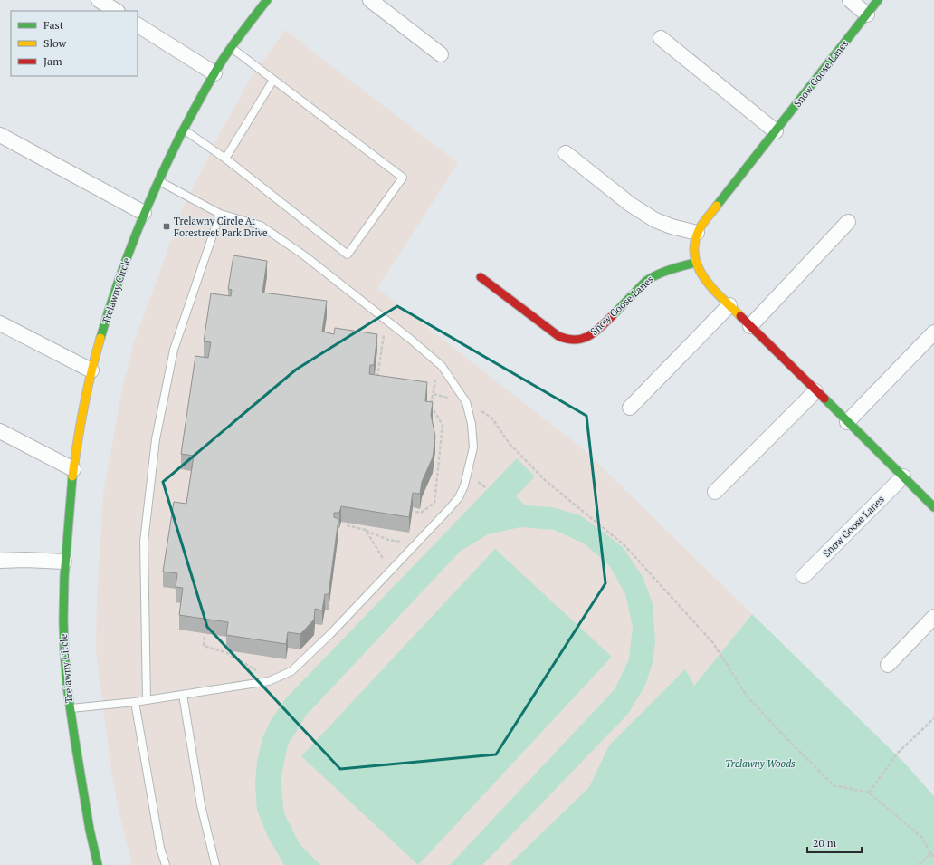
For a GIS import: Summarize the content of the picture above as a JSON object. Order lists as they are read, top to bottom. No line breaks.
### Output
{"streets":{"street":["Snow Goose Lanes","Trelawny Circle"]},"parks":["Trelawny Woods"],"places":{"transit":["Trelawny Circle At Forestreet Park Drive"]},"legend":["Fast","Slow","Jam"],"scale_bar":"20 m"}
